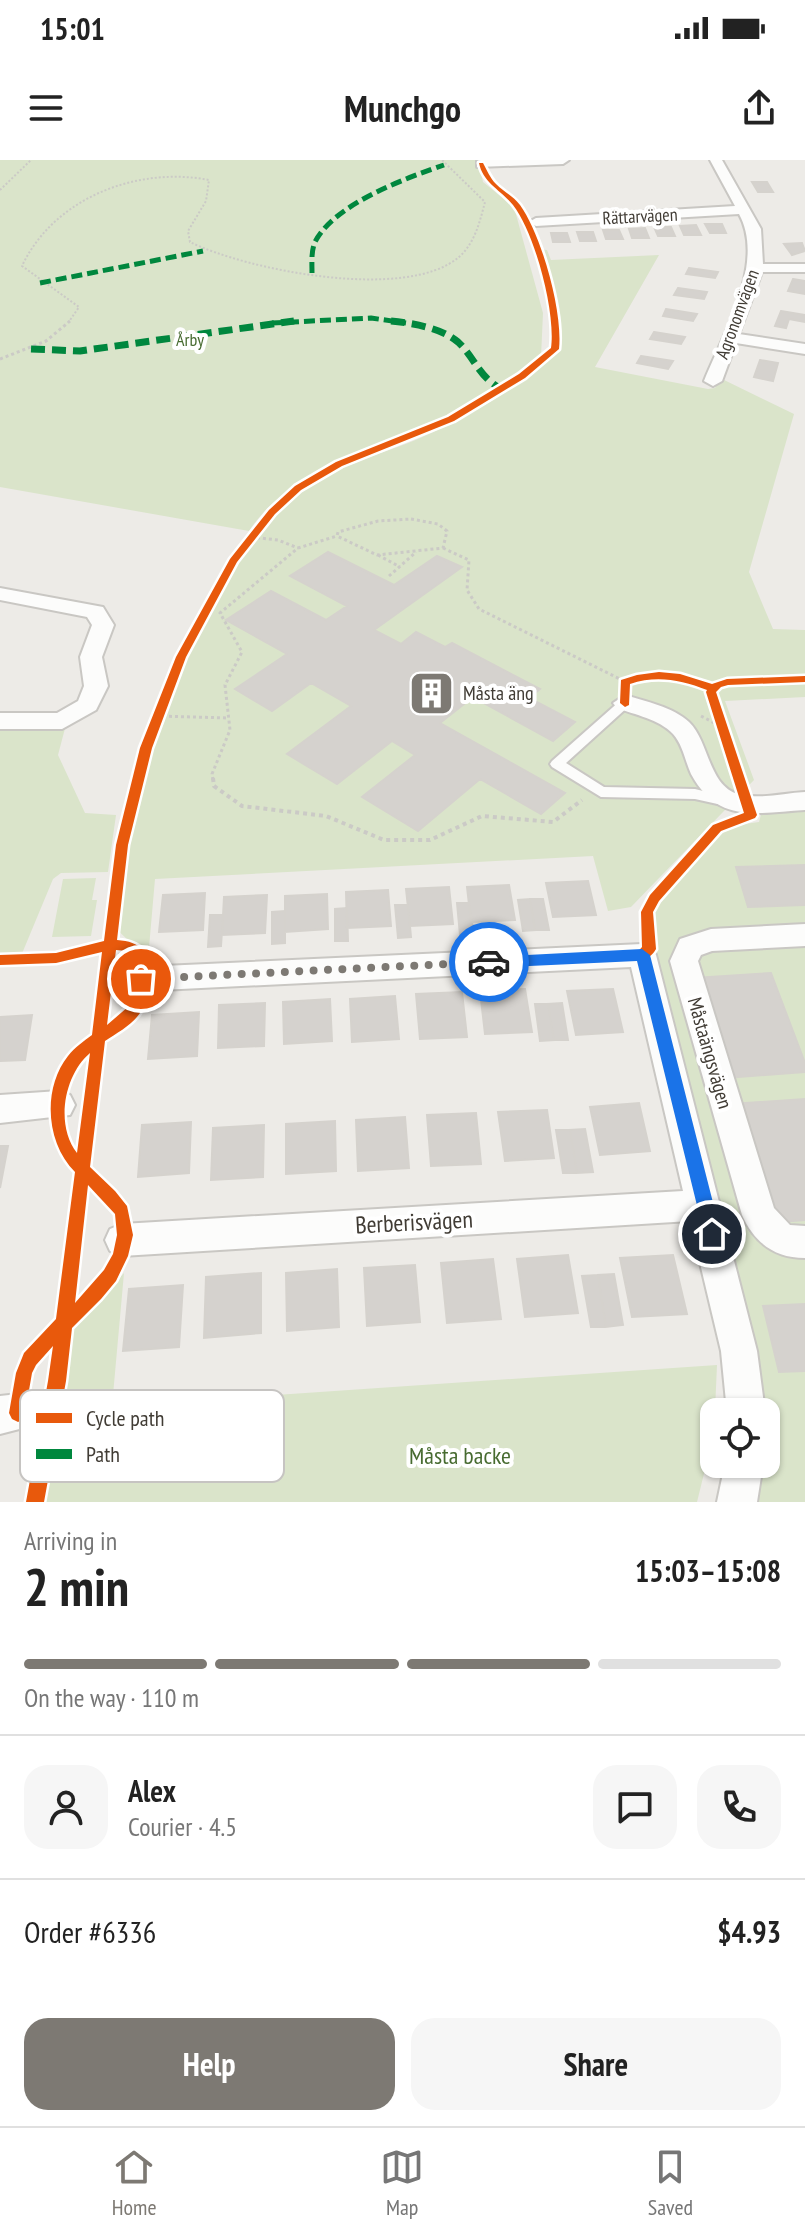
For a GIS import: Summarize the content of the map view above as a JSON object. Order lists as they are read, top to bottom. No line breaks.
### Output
{"streets":{"street":["Rättarvägen","Agronomvägen","Måstaängsvägen","Berberisvägen"]},"crossings":[["Rättarvägen","Agronomvägen"]],"parks":["Årby","Måsta backe"],"places":{"building":["Måsta äng"]},"legend":["Cycle path","Path"],"page":{"status":"15:01","header":"Munchgo","heading":["2 min","Arriving in","15:03–15:08"],"panel":["Alex","Courier · 4.5","Order #6336","$4.93"],"bar":"On the way · 110 m","buttons":["Help","Share"],"tabs":["Home","Map","Saved"]}}
